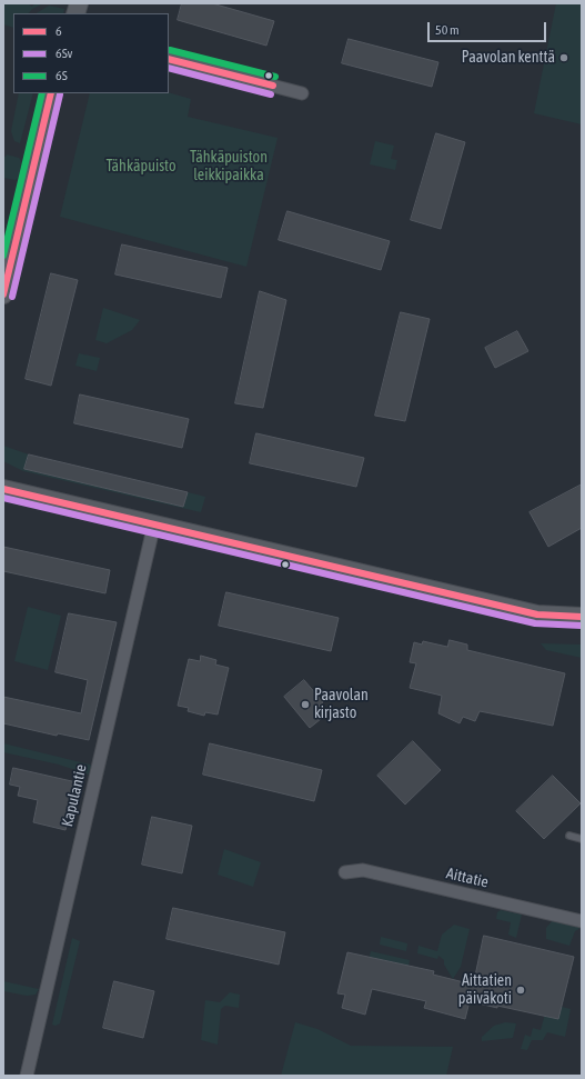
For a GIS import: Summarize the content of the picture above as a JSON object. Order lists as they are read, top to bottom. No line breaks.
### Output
{"streets":{"street":["Kapulantie","Aittatie"]},"parks":["Tähkäpuiston leikkipaikka","Tähkäpuisto"],"places":["Paavolan kenttä","Paavolan kirjasto","Aittatien päiväkoti"],"lines":["transit line 6S","transit line 6","transit line 6Sv"],"legend":["6","6Sv","6S"],"scale_bar":"50 m"}
